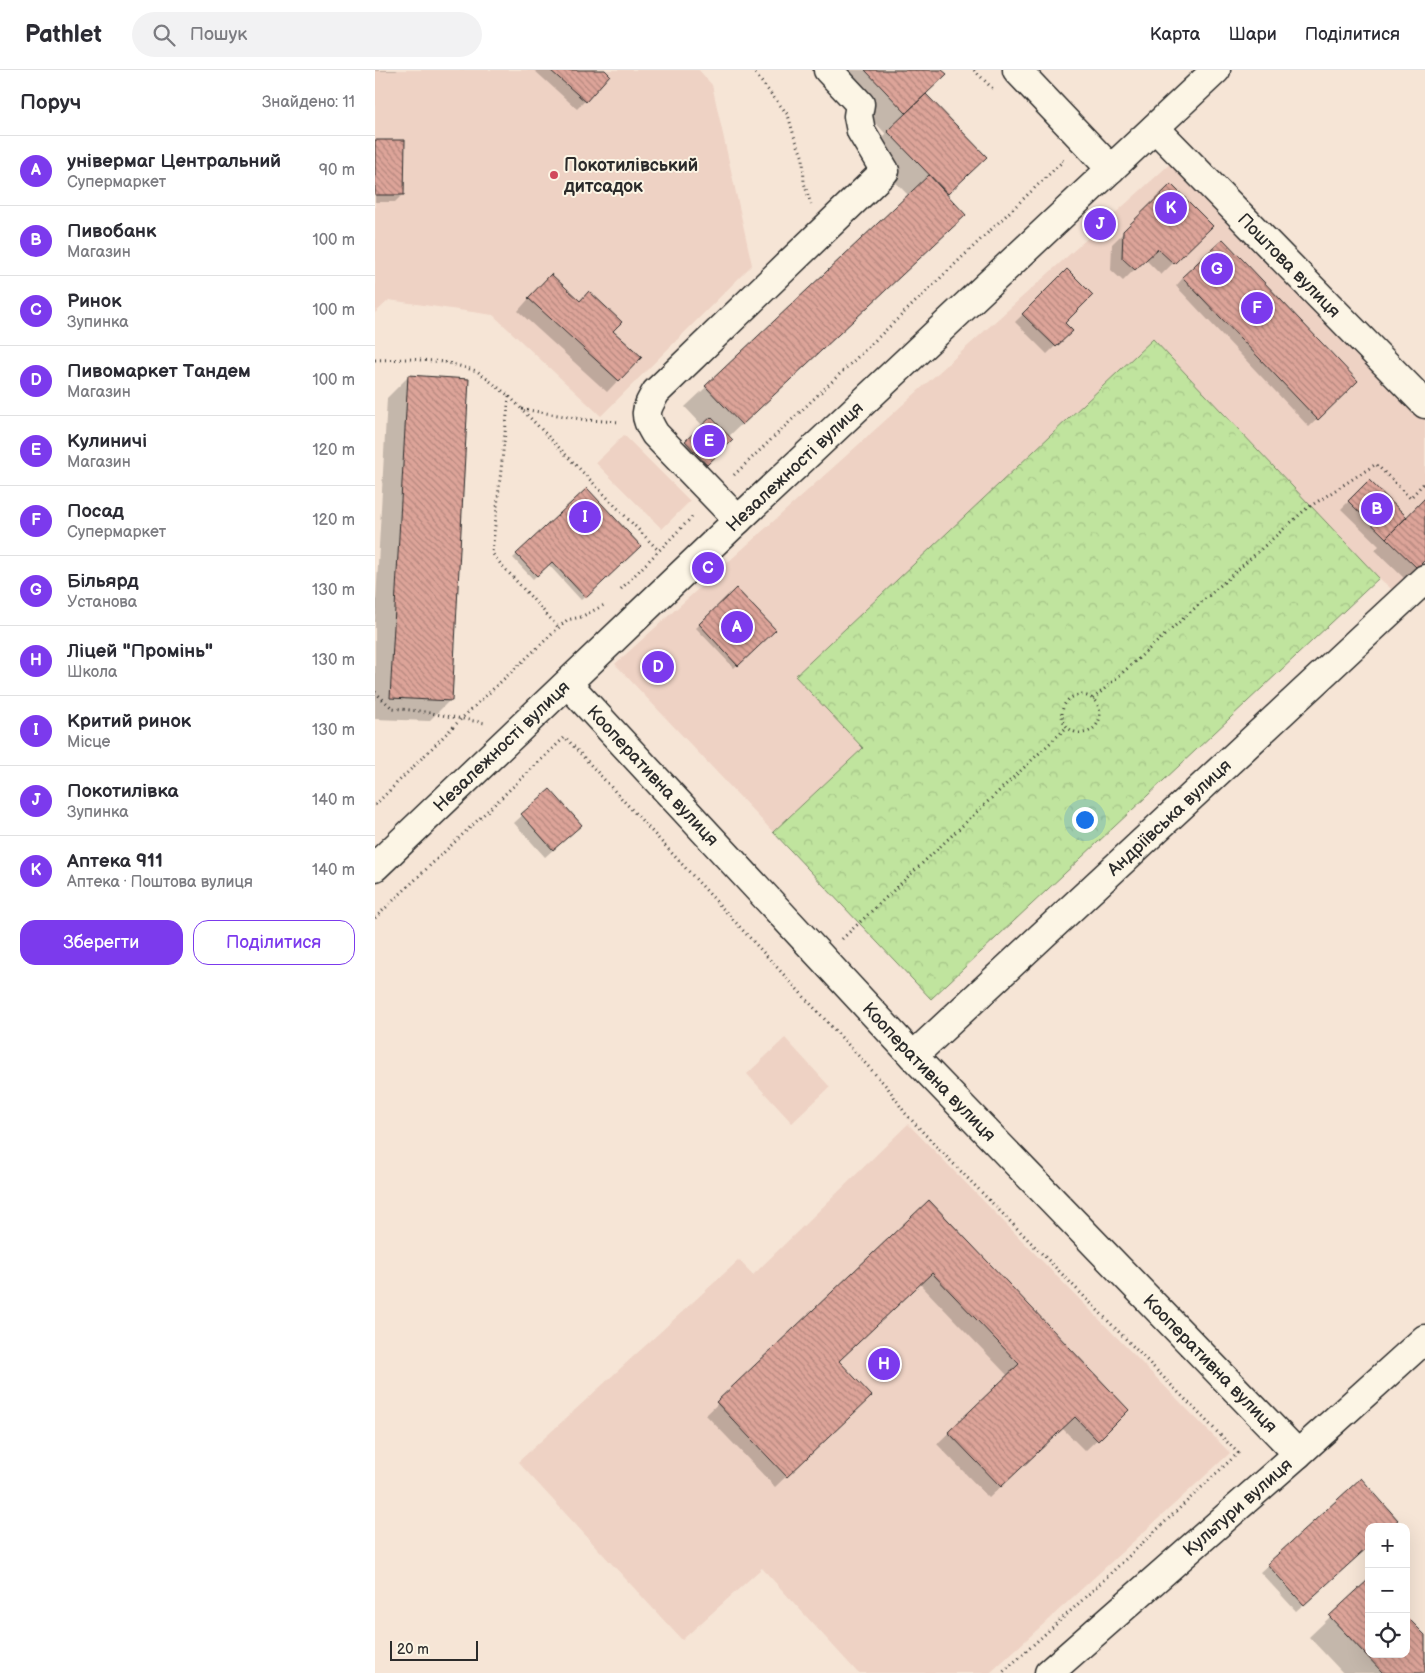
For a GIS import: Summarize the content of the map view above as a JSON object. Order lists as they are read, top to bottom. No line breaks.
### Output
{"streets":{"street":["Поштова вулиця","Незалежності вулиця","Кооперативна вулиця","Андріївська вулиця","Культури вулиця"]},"crossings":[["Поштова вулиця","Незалежності вулиця"],["Незалежності вулиця","Кооперативна вулиця"],["Кооперативна вулиця","Андріївська вулиця"],["Кооперативна вулиця","Культури вулиця"]],"places":["Покотилівський дитсадок"],"scale_bar":"20 m","page":{"header":"Pathlet","search":"Пошук","nav":["Карта","Шари","Поділитися"],"heading":["Поруч","Знайдено: 11"],"list":[{"mark":"A","name":"універмаг Центральний","note":"Супермаркет","value":"90 m"},{"mark":"B","name":"Пивобанк","note":"Магазин","value":"100 m"},{"mark":"C","name":"Ринок","note":"Зупинка","value":"100 m"},{"mark":"D","name":"Пивомаркет Тандем","note":"Магазин","value":"100 m"},{"mark":"E","name":"Кулиничі","note":"Магазин","value":"120 m"},{"mark":"F","name":"Посад","note":"Супермаркет","value":"120 m"},{"mark":"G","name":"Більярд","note":"Установа","value":"130 m"},{"mark":"H","name":"Ліцей \"Промінь\"","note":"Школа","value":"130 m"},{"mark":"I","name":"Критий ринок","note":"Місце","value":"130 m"},{"mark":"J","name":"Покотилівка","note":"Зупинка","value":"140 m"},{"mark":"K","name":"Аптека 911","note":"Аптека · Поштова вулиця","value":"140 m"}],"pins":["K","J","G","F","E","B","I","C","A","D","H"],"buttons":["Зберегти","Поділитися"],"map_buttons":["+","−"],"scale":"20 m"}}
